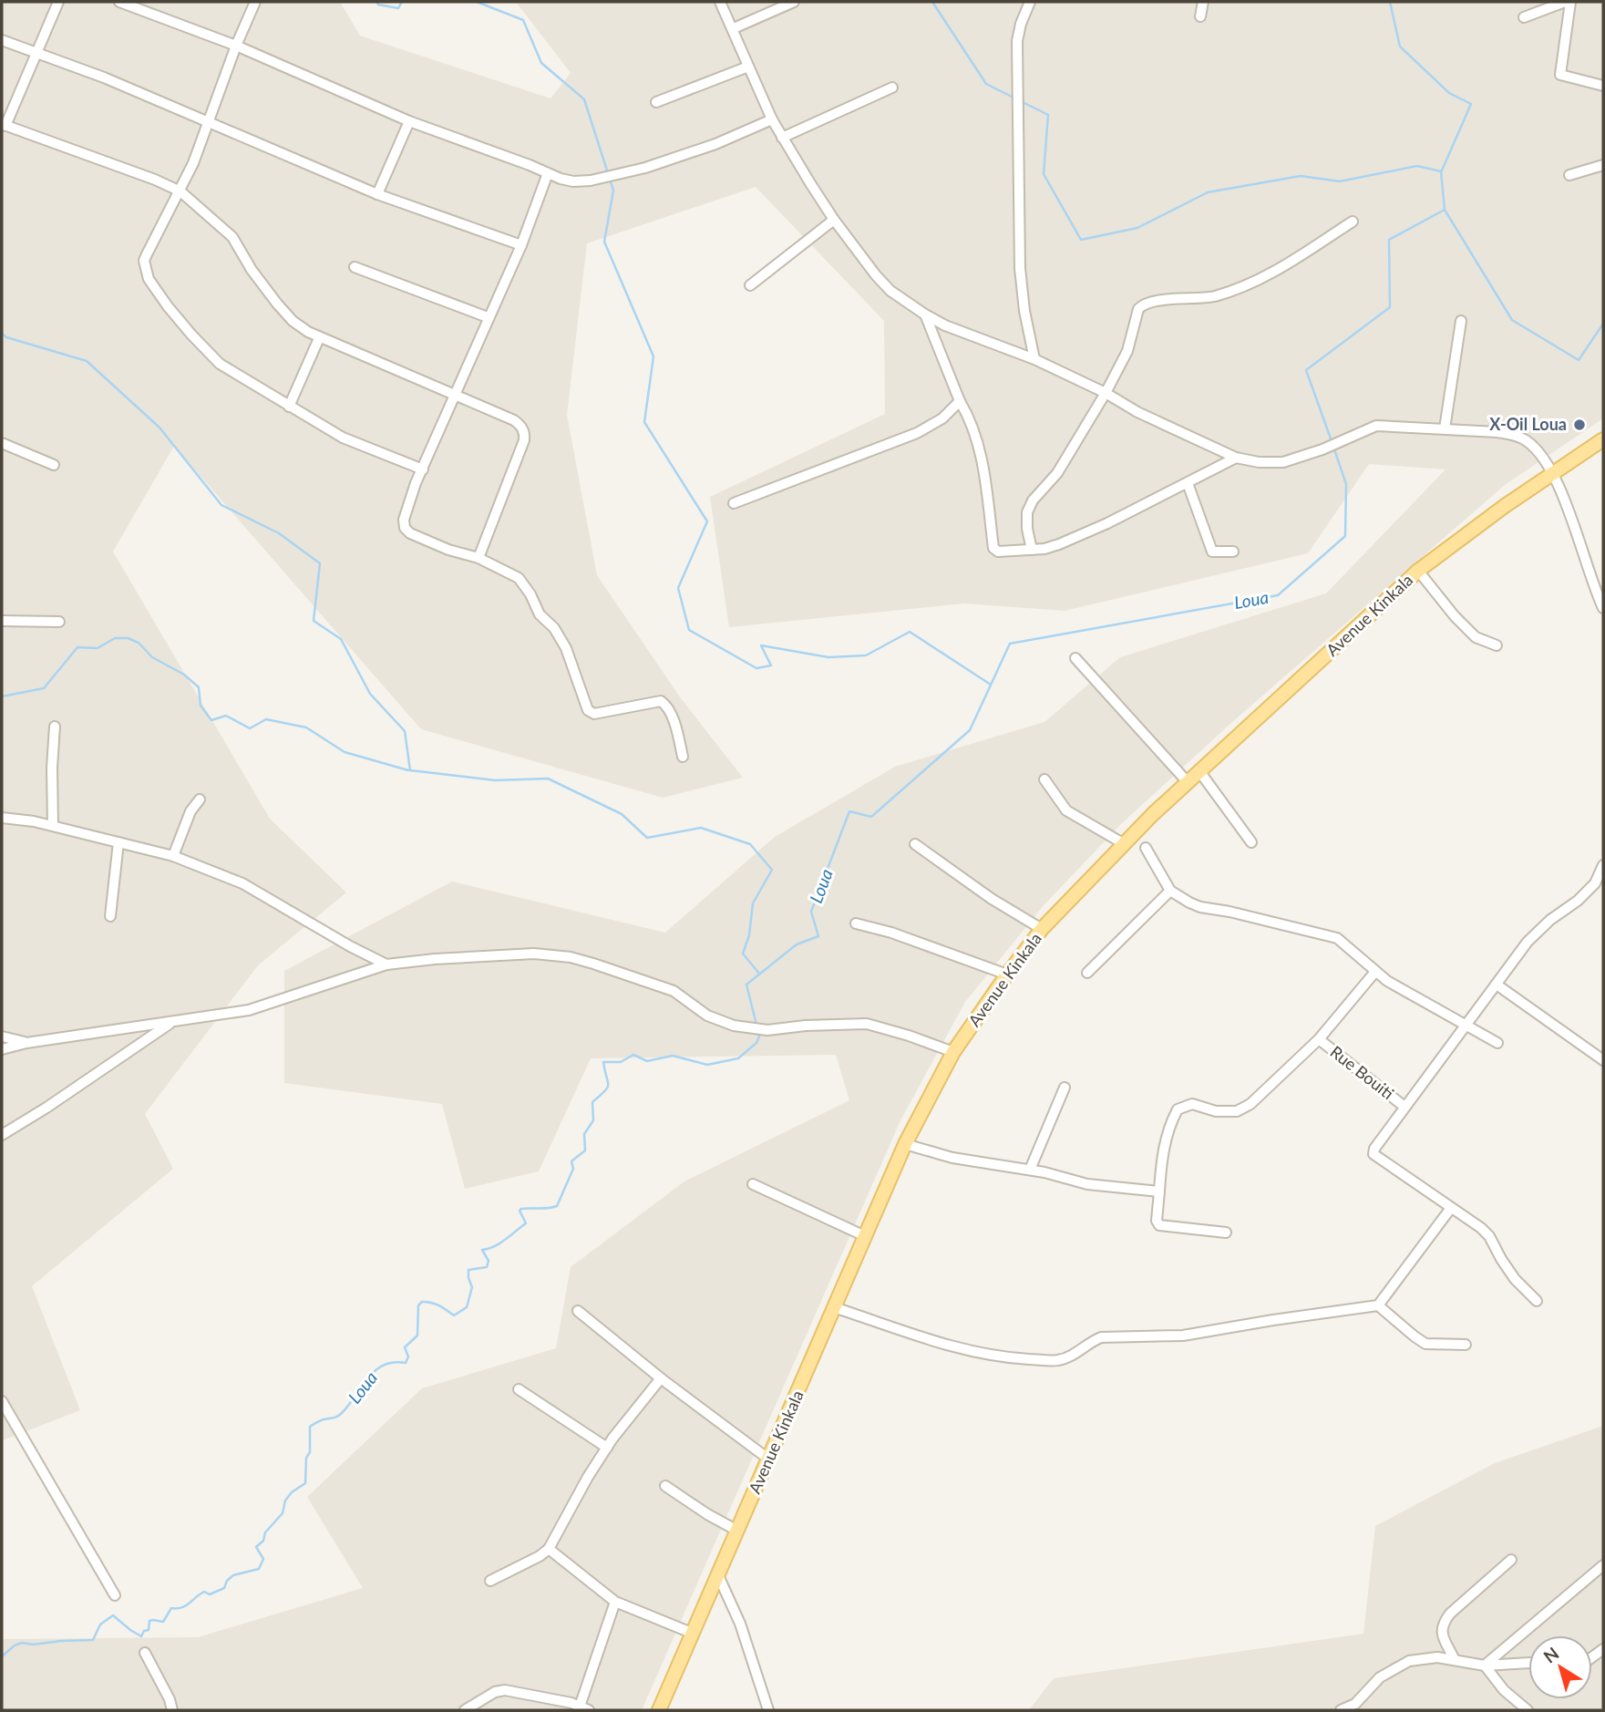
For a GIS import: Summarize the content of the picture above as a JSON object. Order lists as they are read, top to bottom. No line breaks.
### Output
{"streets":{"main road":["Avenue Kinkala"],"street":["Rue Bouiti"]},"water":["Loua"],"places":["X-Oil Loua"],"north":"top left"}
